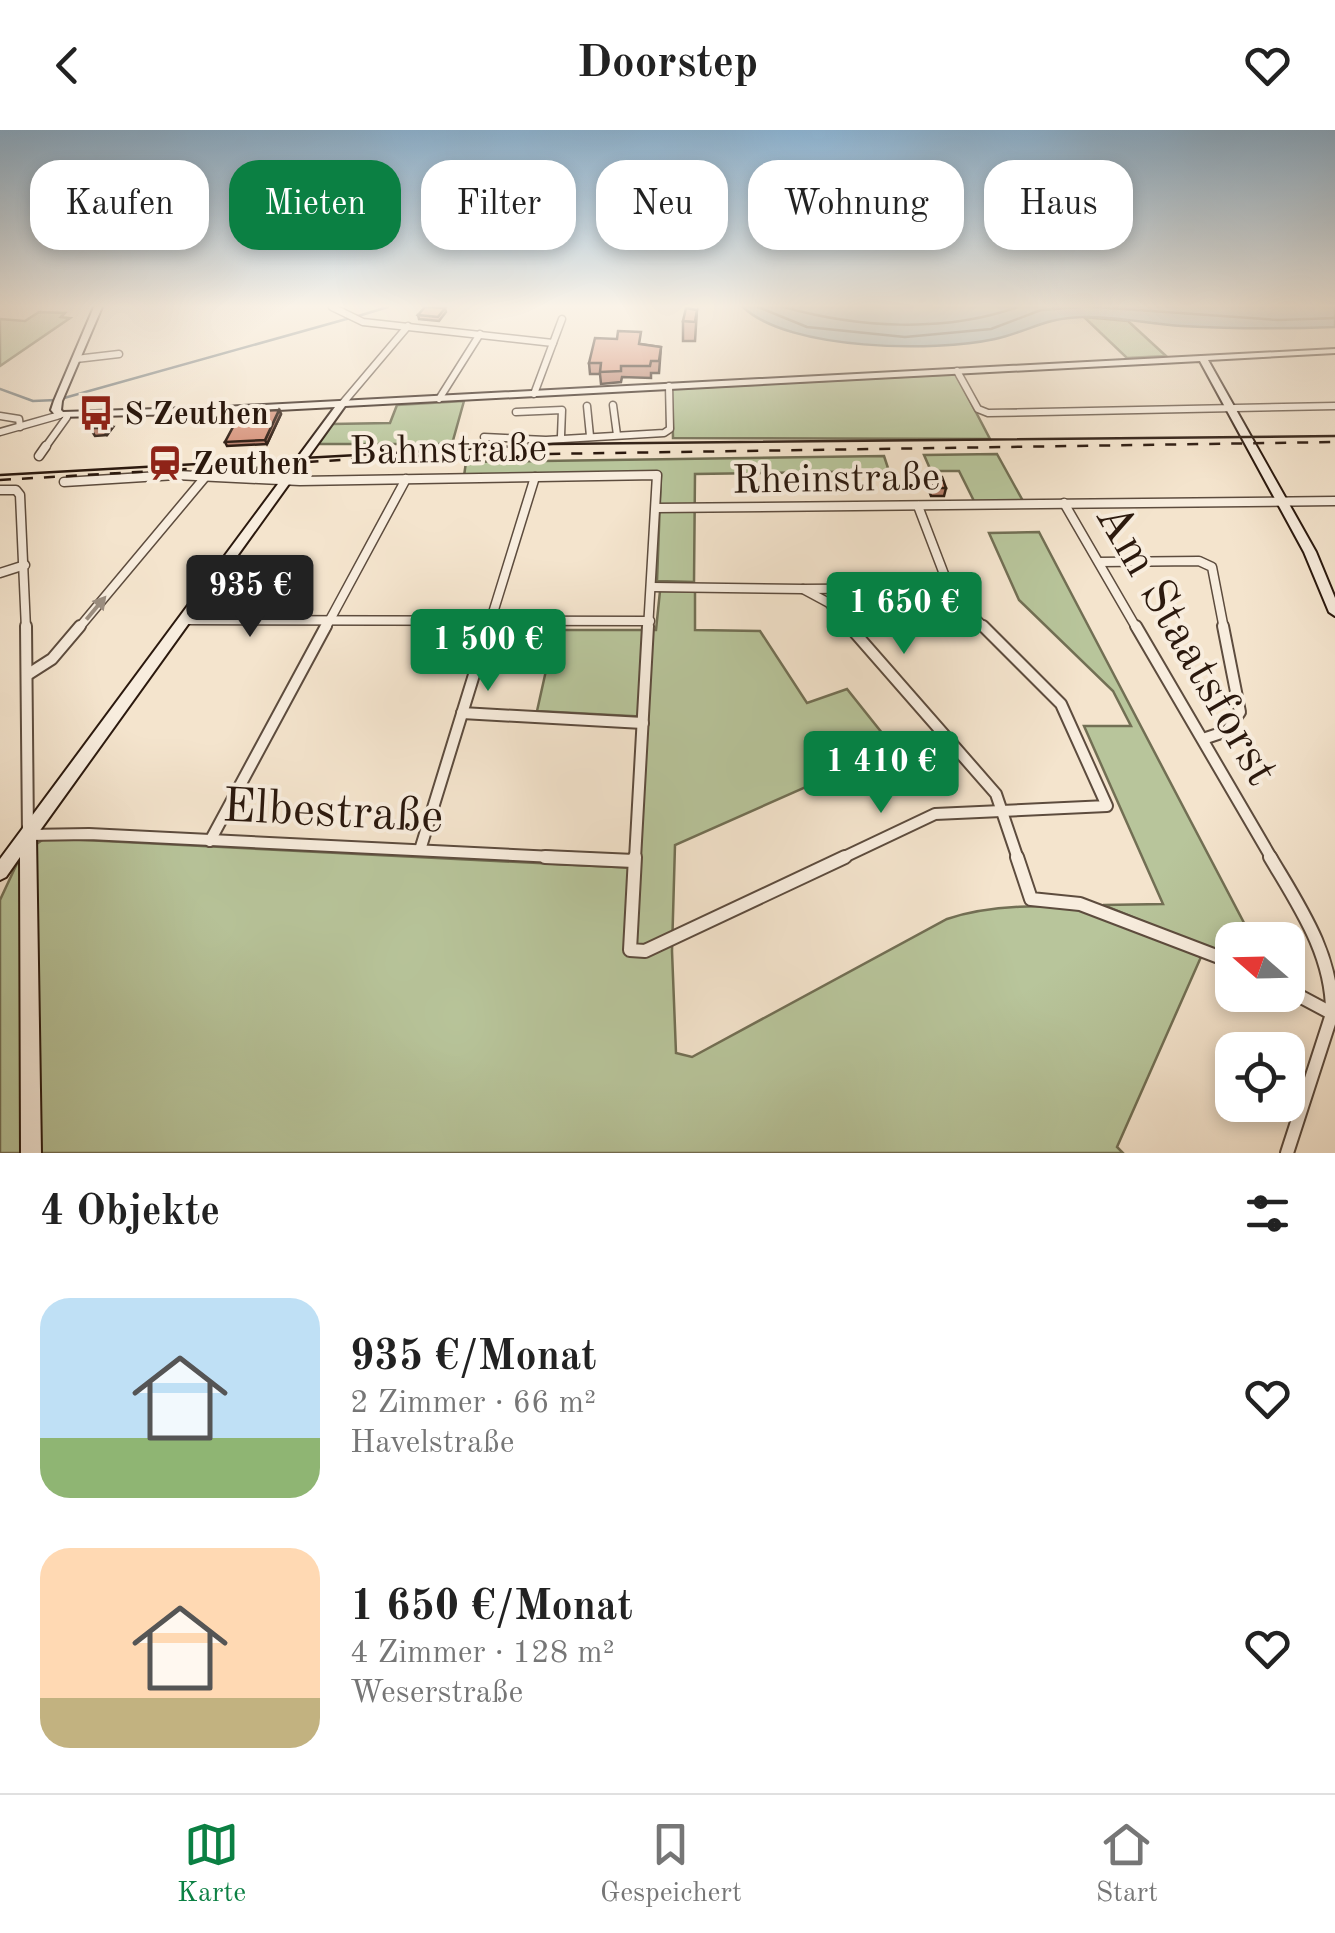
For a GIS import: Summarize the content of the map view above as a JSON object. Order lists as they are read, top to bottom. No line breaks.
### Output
{"streets":{"street":["Bahnstraße","Rheinstraße","Am Staatsforst","Elbestraße"]},"crossings":[["Bahnstraße","Rheinstraße"]],"places":{"bus stop":["S Zeuthen"],"station":["Zeuthen"]},"north":"left","page":{"header":"Doorstep","chip":["Kaufen","Mieten","Filter","Neu","Wohnung","Haus"],"price":["935 €","1 650 €","1 500 €","1 410 €"],"heading":"4 Objekte","list":[{"name":"935 €/Monat","note":"2 Zimmer · 66 m² · Havelstraße"},{"name":"1 650 €/Monat","note":"4 Zimmer · 128 m² · Weserstraße"}],"tabs":["Karte","Gespeichert","Start"]}}
